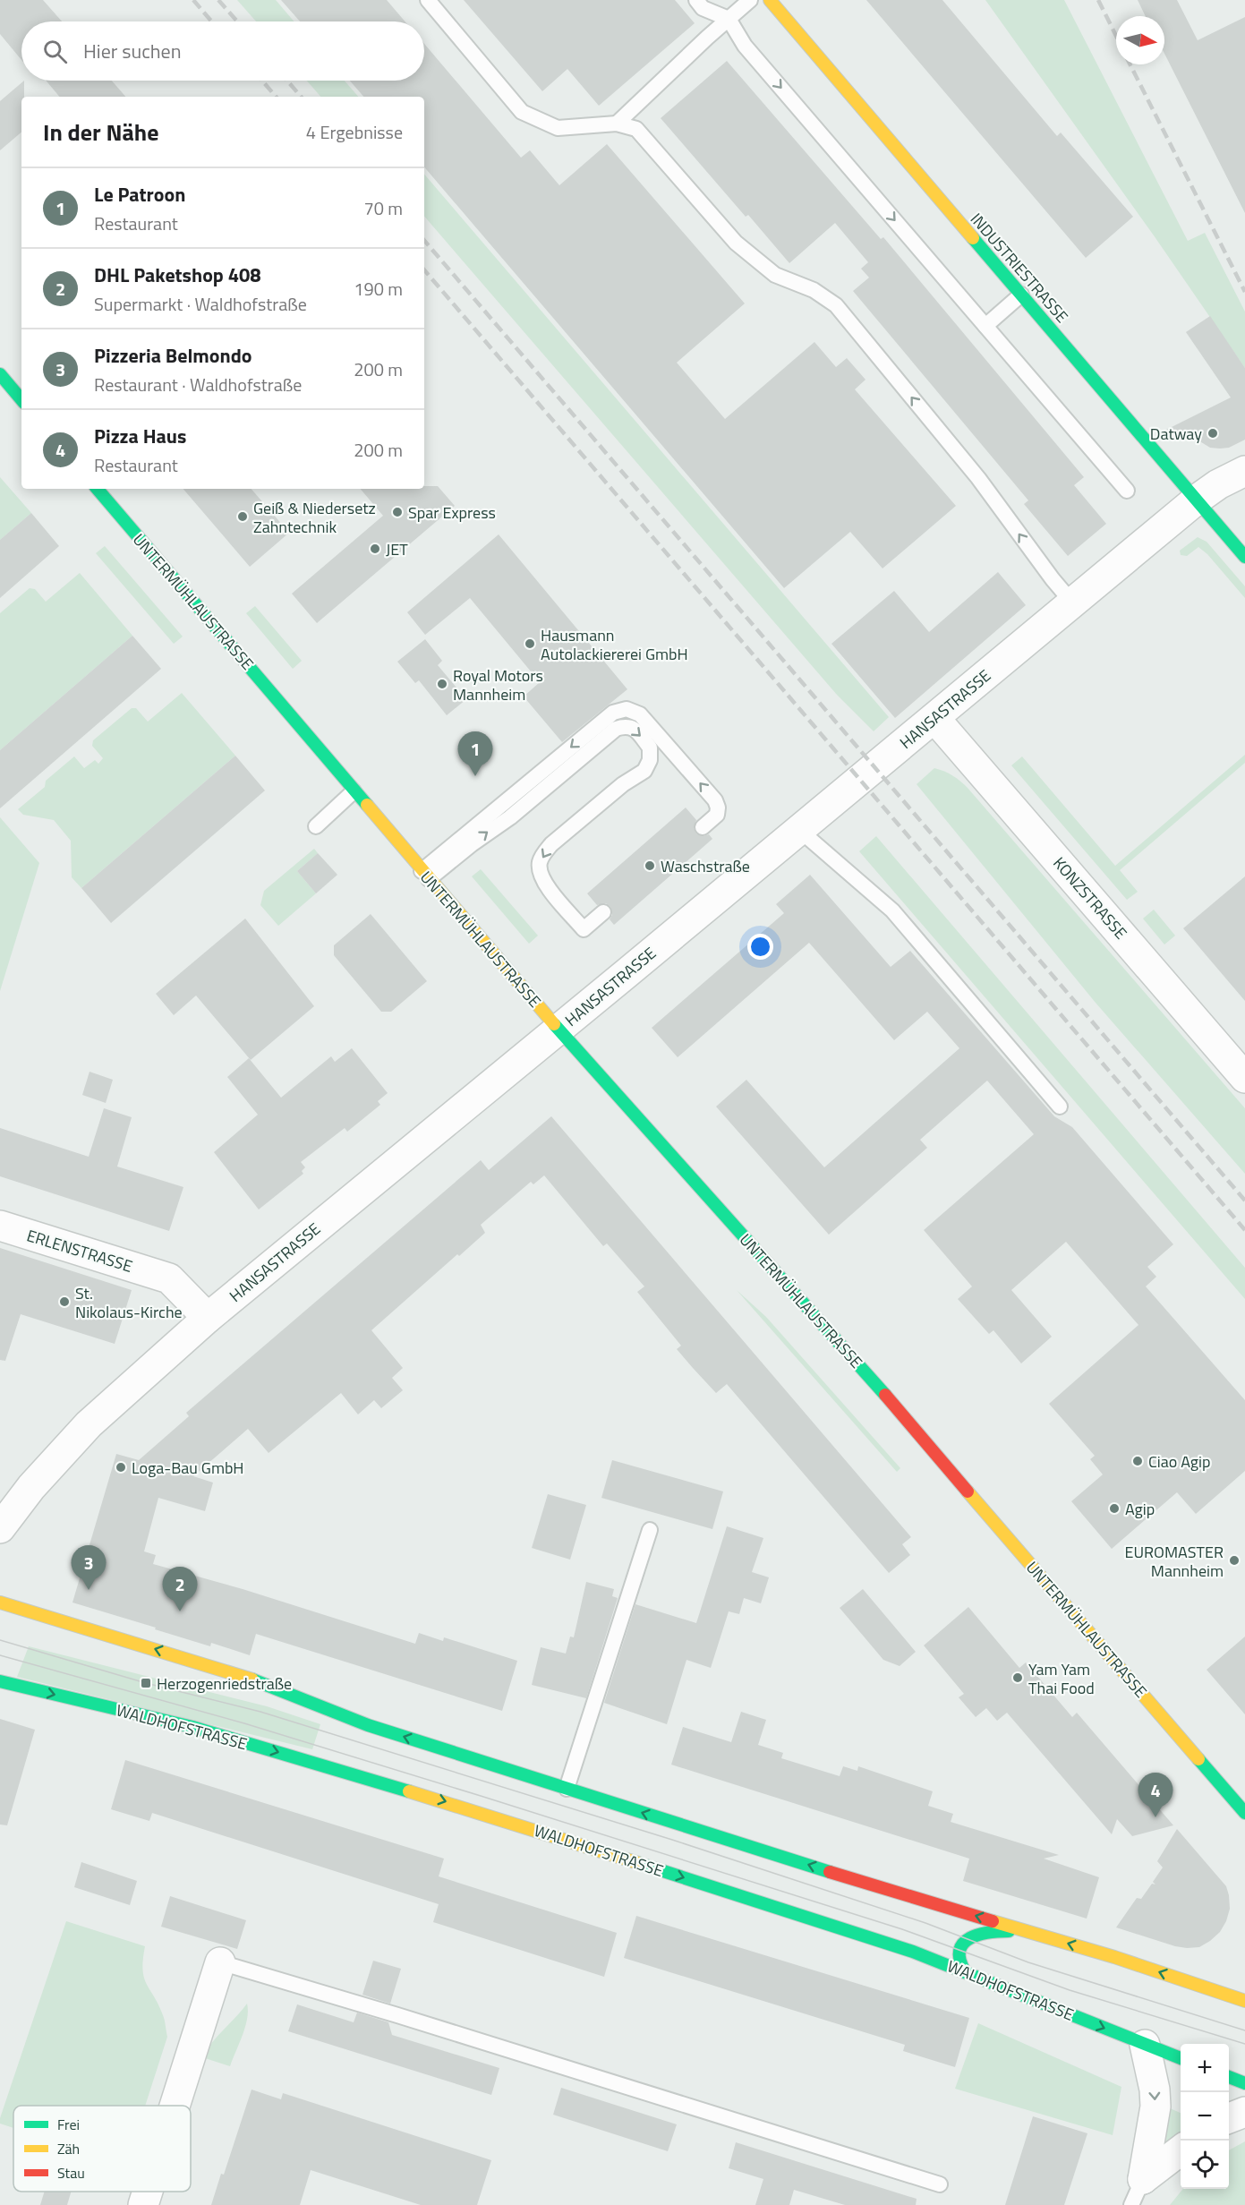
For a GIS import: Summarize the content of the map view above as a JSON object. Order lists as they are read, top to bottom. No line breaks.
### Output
{"streets":{"street":["INDUSTRIESTRASSE","UNTERMÜHLAUSTRASSE","HANSASTRASSE","KONZSTRASSE","ERLENSTRASSE","WALDHOFSTRASSE"]},"crossings":[["INDUSTRIESTRASSE","HANSASTRASSE"],["UNTERMÜHLAUSTRASSE","HANSASTRASSE"],["HANSASTRASSE","KONZSTRASSE"],["HANSASTRASSE","ERLENSTRASSE"]],"places":{"other":["Datway","Spar Express","Geiß & Niedersetz Zahntechnik","JET","Hausmann Autolackiererei GmbH","Royal Motors Mannheim","Waschstraße","St. Nikolaus-Kirche","Ciao Agip","Loga-Bau GmbH","Agip","EUROMASTER Mannheim","Yam Yam Thai Food"],"transit":["Herzogenriedstraße"]},"legend":["Frei","Zäh","Stau"],"north":"right","page":{"search":"Hier suchen","heading":["In der Nähe","4 Ergebnisse"],"list":[{"mark":"1","name":"Le Patroon","note":"Restaurant","value":"70 m"},{"mark":"2","name":"DHL Paketshop 408","note":"Supermarkt · Waldhofstraße","value":"190 m"},{"mark":"3","name":"Pizzeria Belmondo","note":"Restaurant · Waldhofstraße","value":"200 m"},{"mark":"4","name":"Pizza Haus","note":"Restaurant","value":"200 m"}],"pins":["1","3","2","4"],"map_buttons":["+","−"]}}
